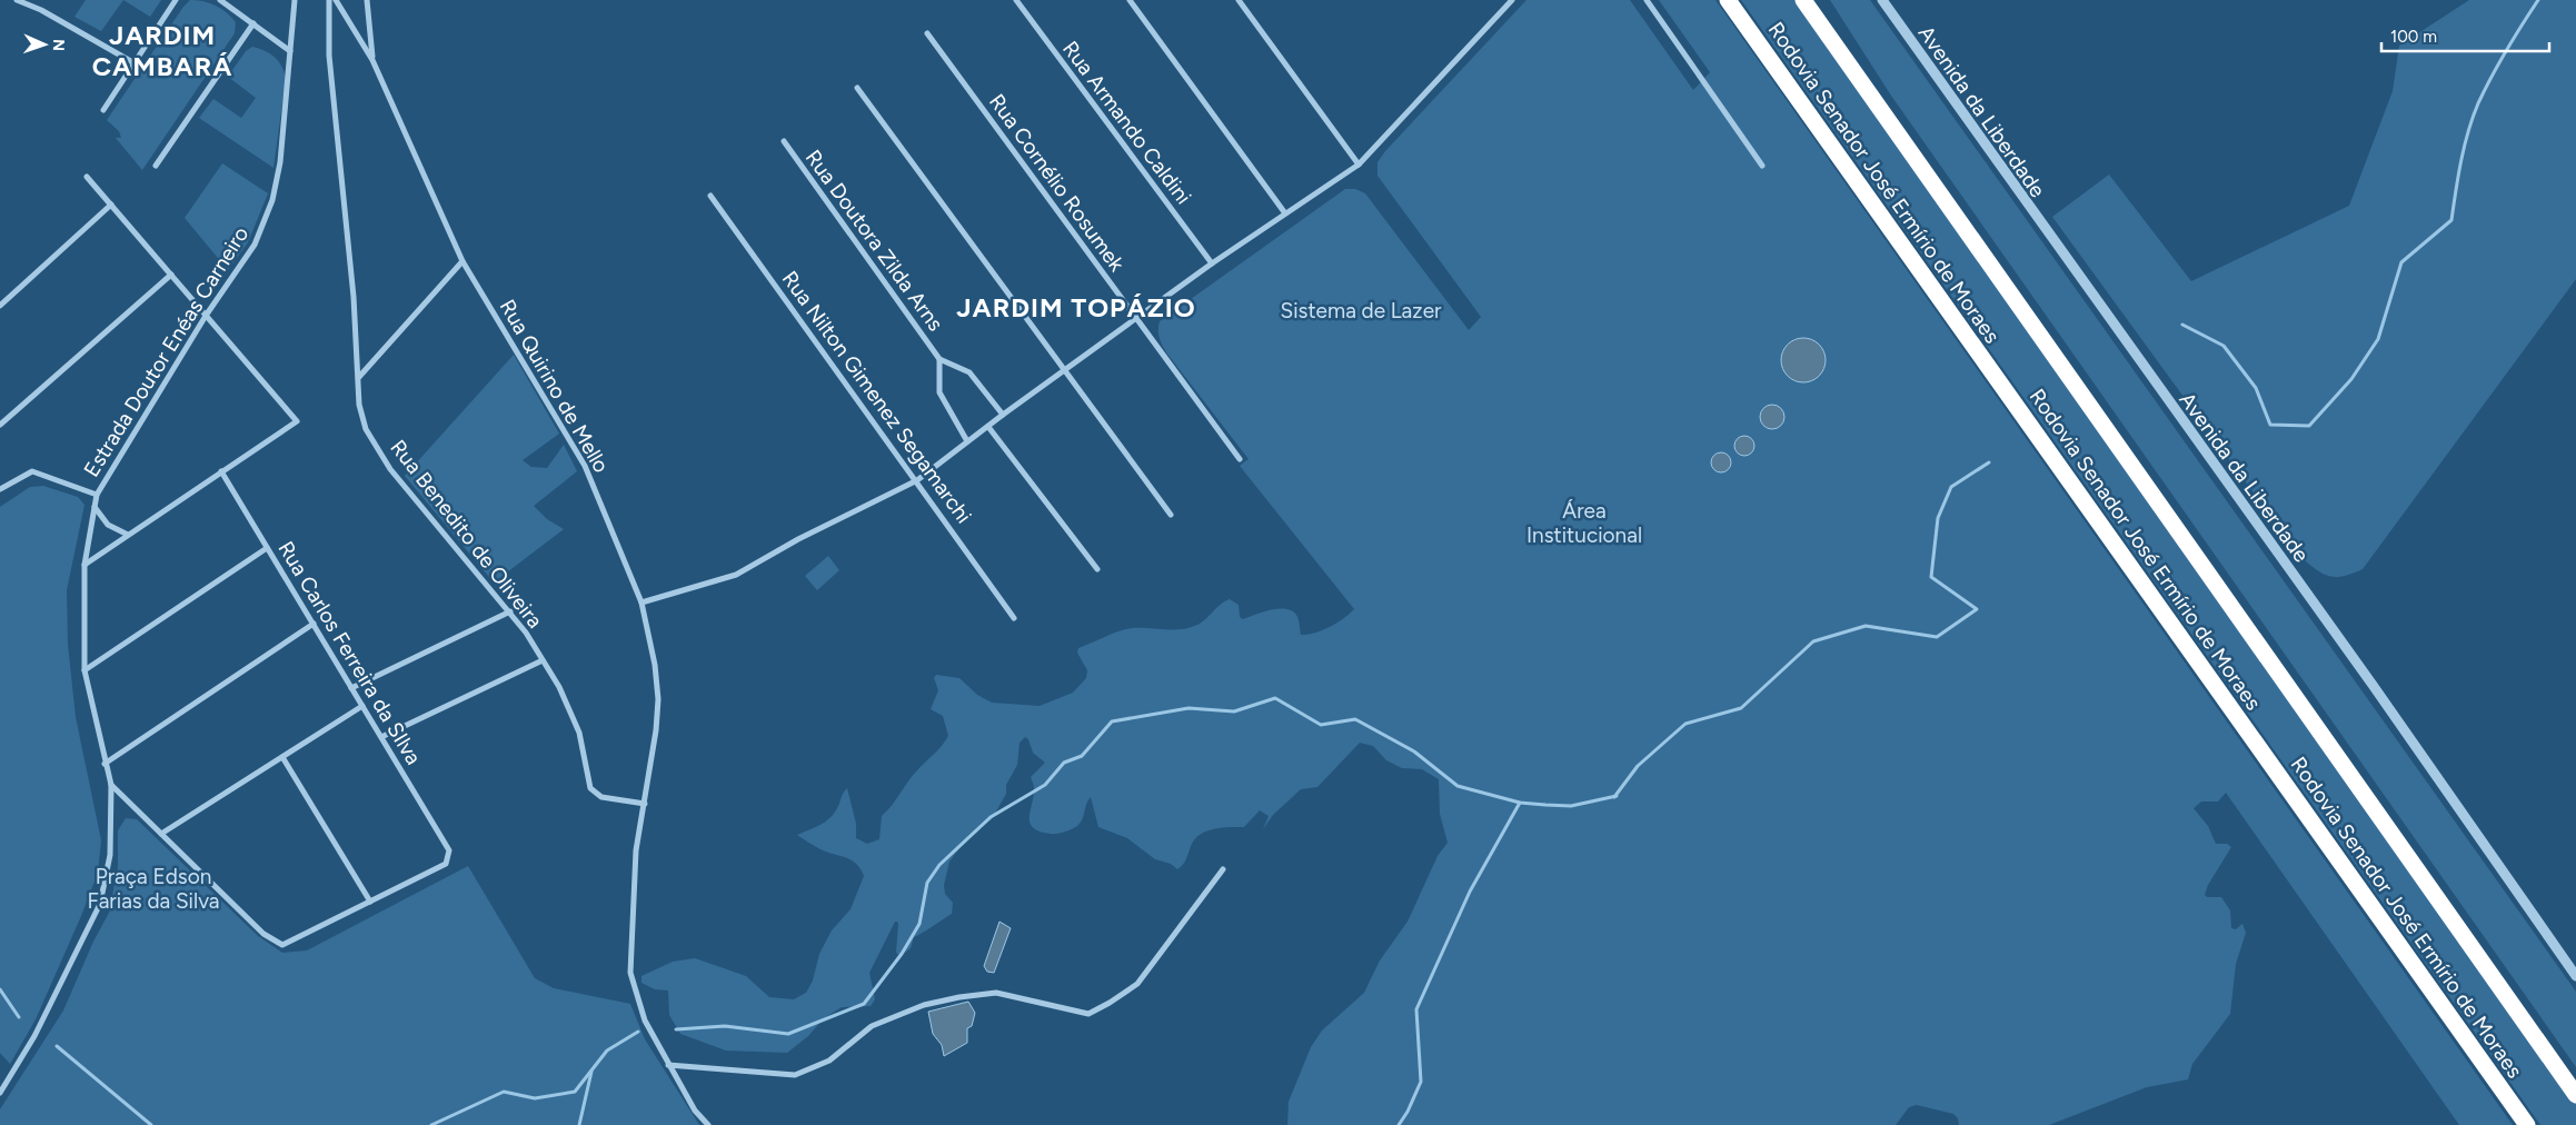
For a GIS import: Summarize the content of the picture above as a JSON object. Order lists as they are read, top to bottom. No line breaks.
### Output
{"streets":{"highway":["Rodovia Senador José Ermírio de Moraes"],"street":["Avenida da Liberdade","Rua Armando Caldini","Rua Cornélio Rosumek","Rua Doutora Zilda Arns","Estrada Doutor Enéas Carneiro","Rua Quirino de Mello","Rua Nilton Gimenez Segamarchi","Rua Benedito de Oliveira","Rua Carlos Ferreira da SIlva"]},"crossings":[["Rua Quirino de Mello","Rua Benedito de Oliveira"]],"districts":["JARDIM CAMBARÁ","JARDIM TOPÁZIO"],"parks":["Sistema de Lazer","Área Institucional","Praça Edson Farias da Silva"],"scale_bar":"100 m","north":"right"}
